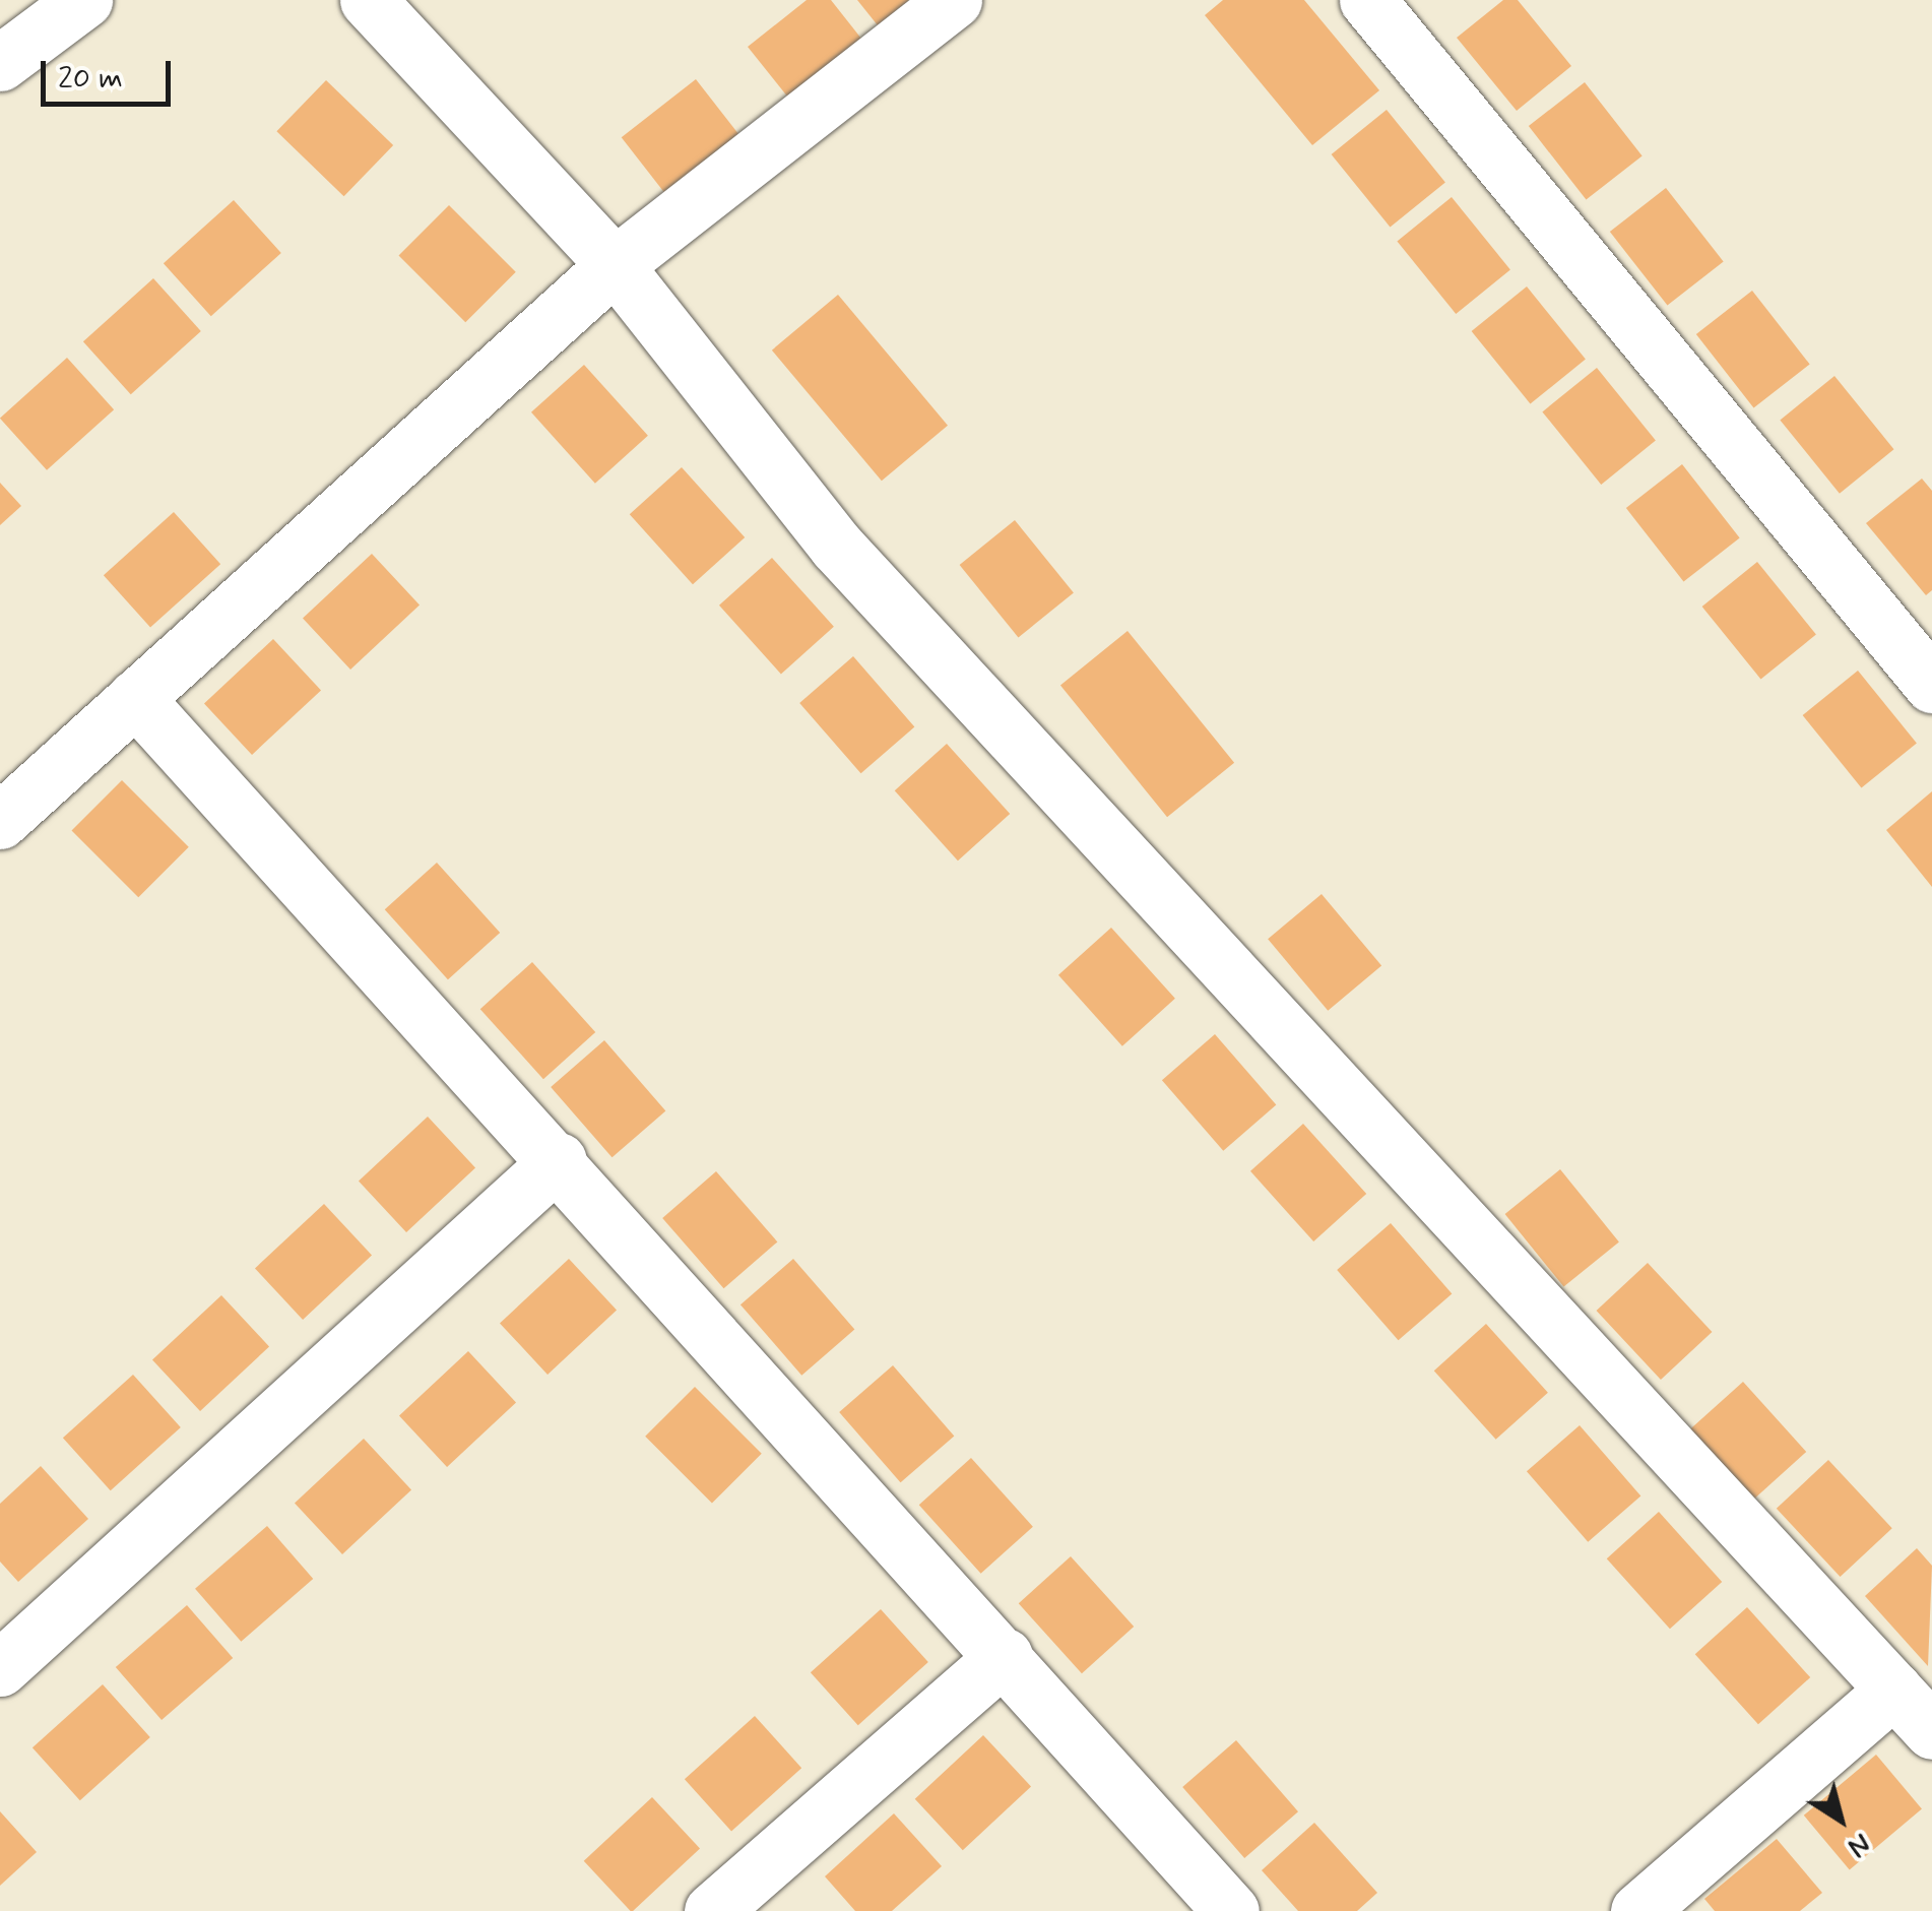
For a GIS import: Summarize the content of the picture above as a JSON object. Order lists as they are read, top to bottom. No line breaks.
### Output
{"scale_bar":"20 m","north":"bottom right"}
